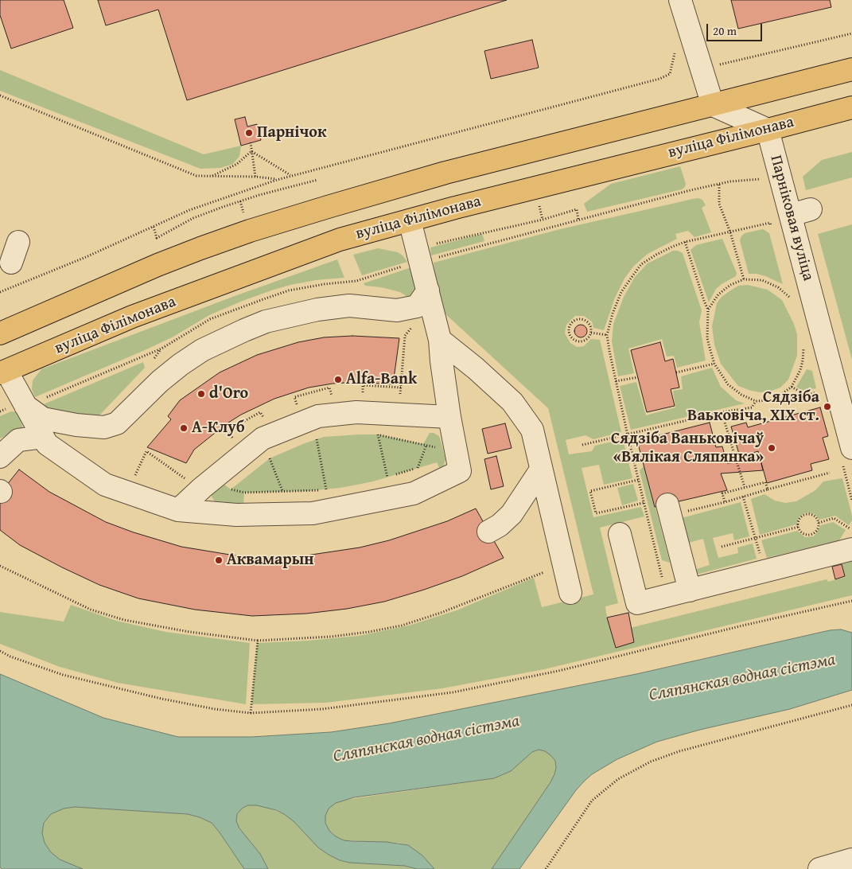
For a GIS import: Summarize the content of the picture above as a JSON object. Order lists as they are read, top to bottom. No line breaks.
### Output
{"streets":{"main road":["вуліца Філімонава"],"street":["Парніковая вуліца"]},"crossings":[["вуліца Філімонава","Парніковая вуліца"]],"water":["Сляпянская водная сістэма"],"places":["Парнічoк","Alfa-Bank","d'Oro","Сядзіба Ваьковіча, XIX ст.","А-Клуб","Сядзіба Ваньковічаў «Вялікая Сляпянка»","Аквамарын"],"scale_bar":"20 m"}
